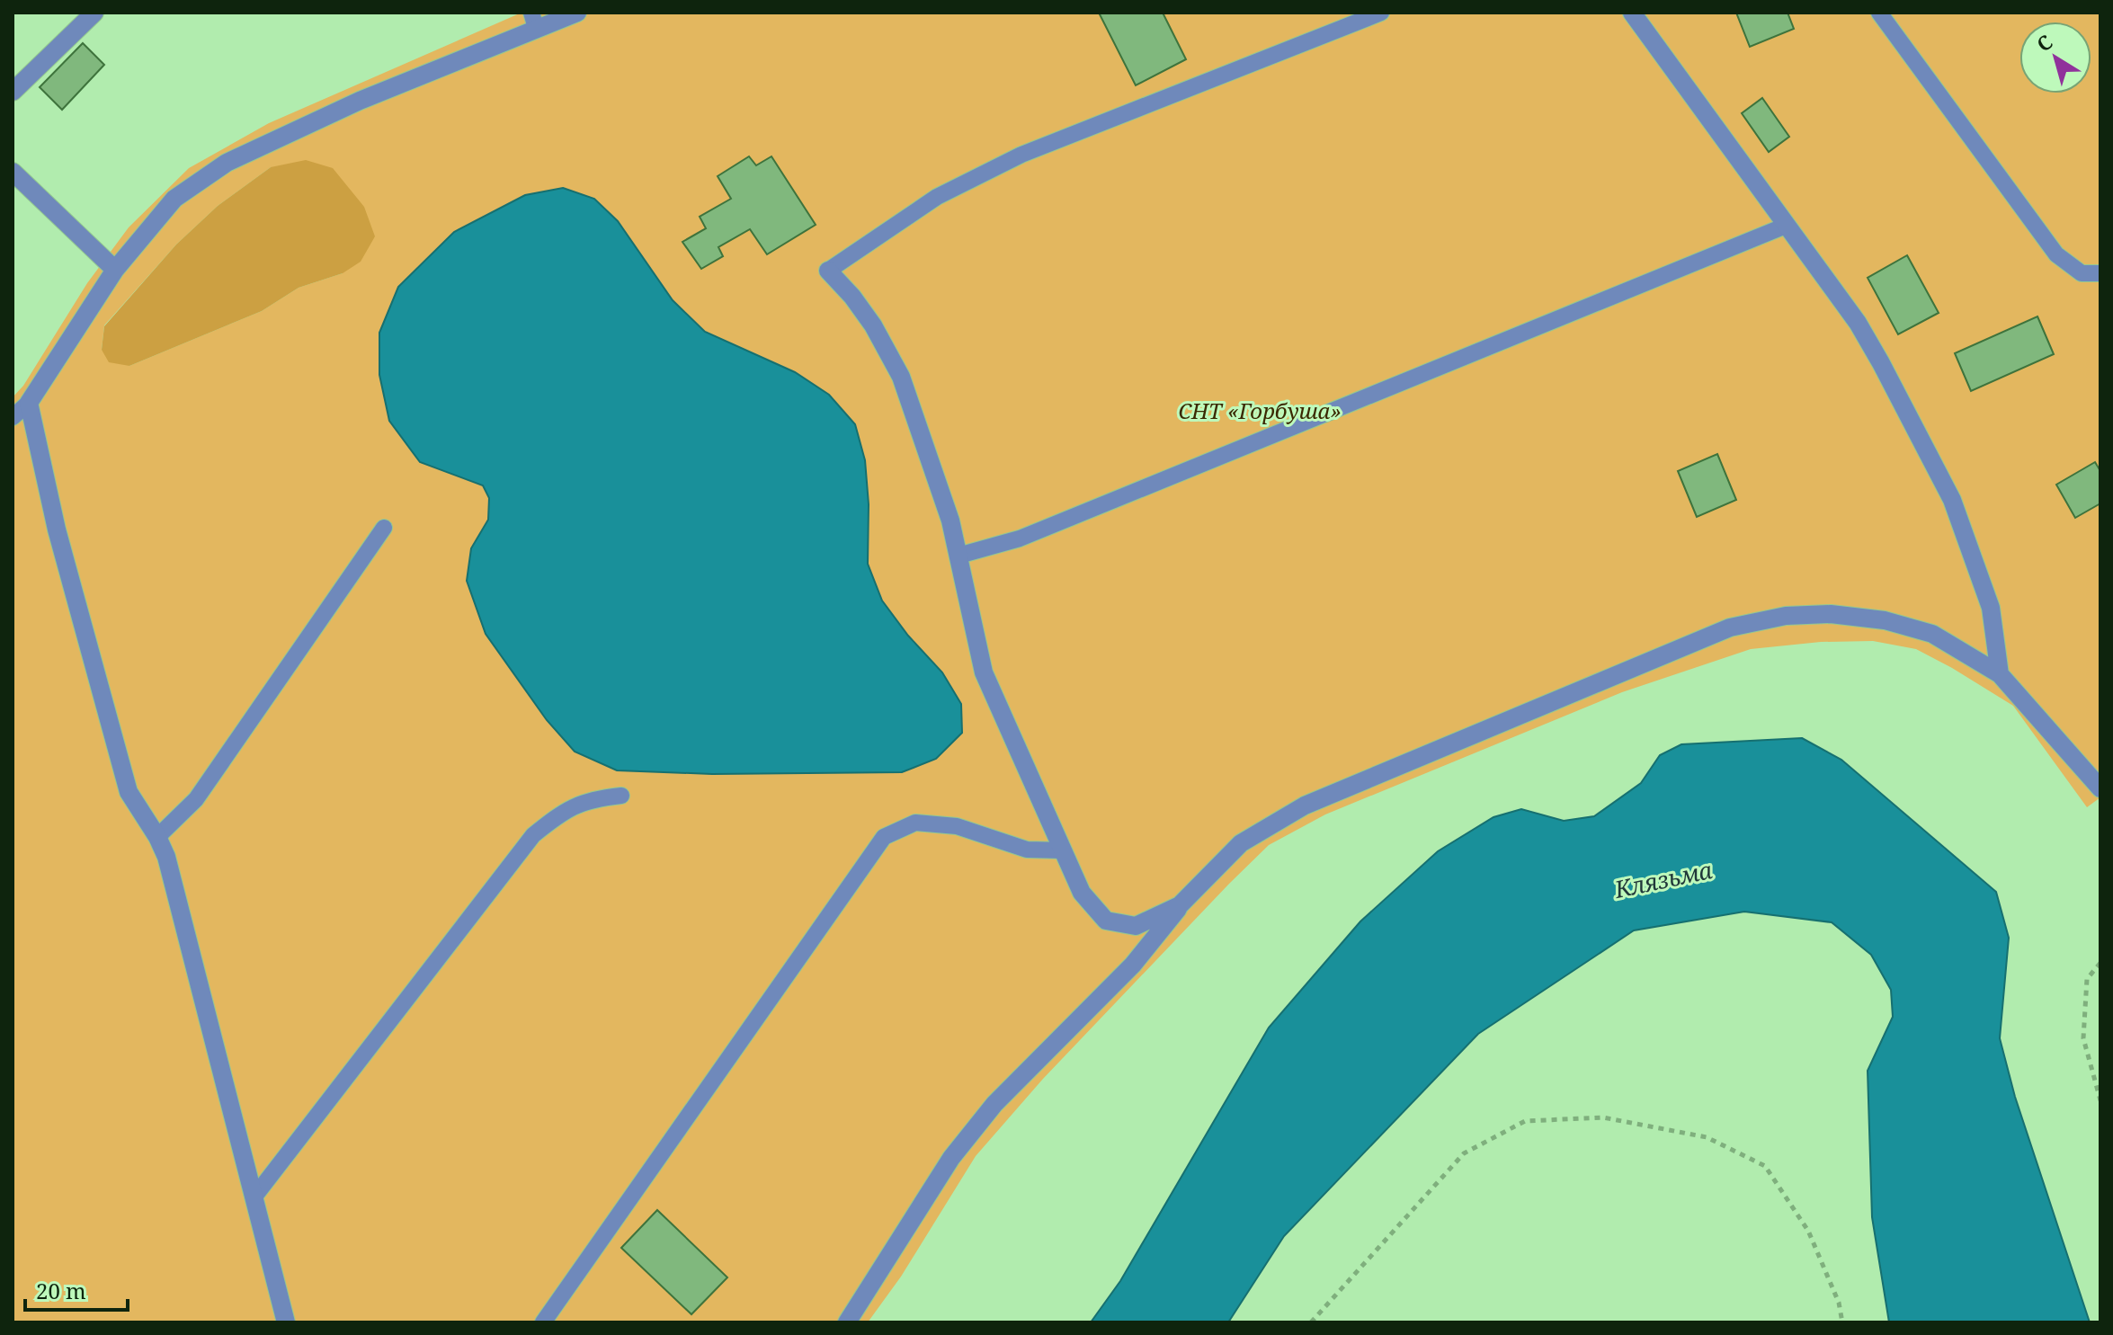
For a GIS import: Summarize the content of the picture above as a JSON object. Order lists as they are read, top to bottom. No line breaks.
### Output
{"water":["Клязьма"],"parks":["СНТ «Горбуша»"],"scale_bar":"20 m","north":"top left"}
